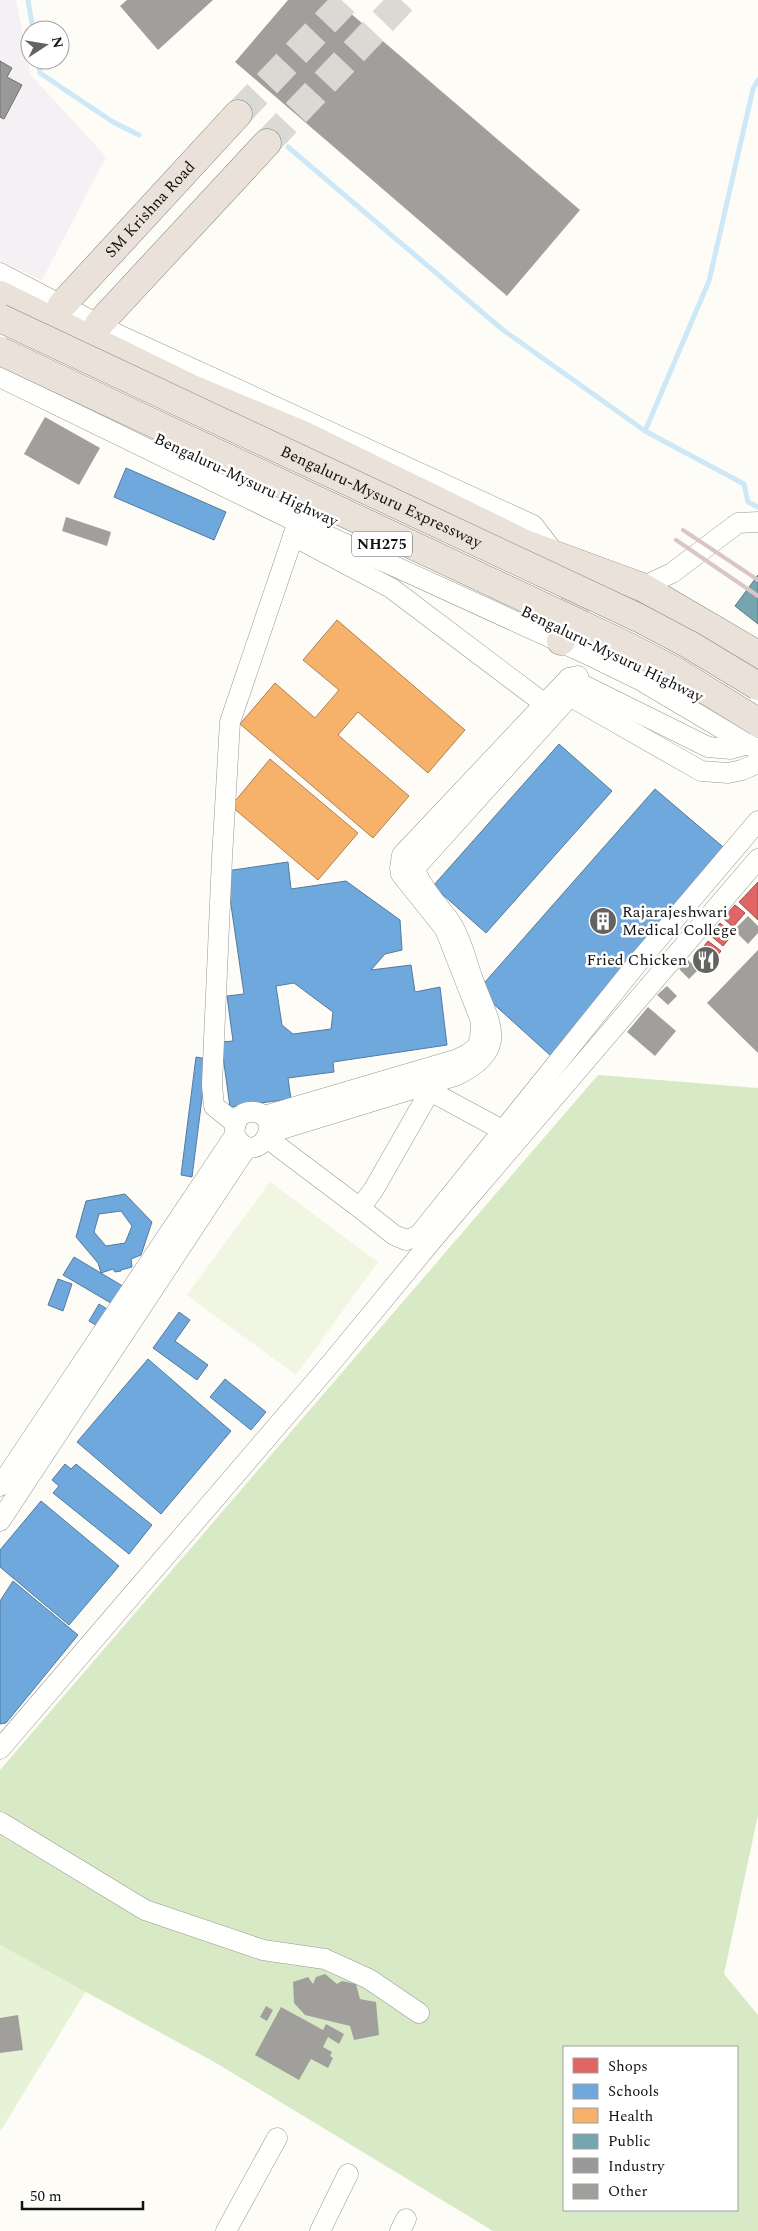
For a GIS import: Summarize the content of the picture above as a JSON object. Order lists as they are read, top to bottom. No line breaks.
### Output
{"streets":{"highway":["SM Krishna Road","Bengaluru-Mysuru Highway","Bengaluru-Mysuru Expressway","NH275"]},"crossings":[["Bengaluru-Mysuru Highway","NH275"]],"places":{"building":["Rajarajeshwari Medical College"],"restaurant":["Fried Chicken"]},"legend":["Shops","Schools","Health","Public","Industry","Other"],"scale_bar":"50 m","north":"right"}
